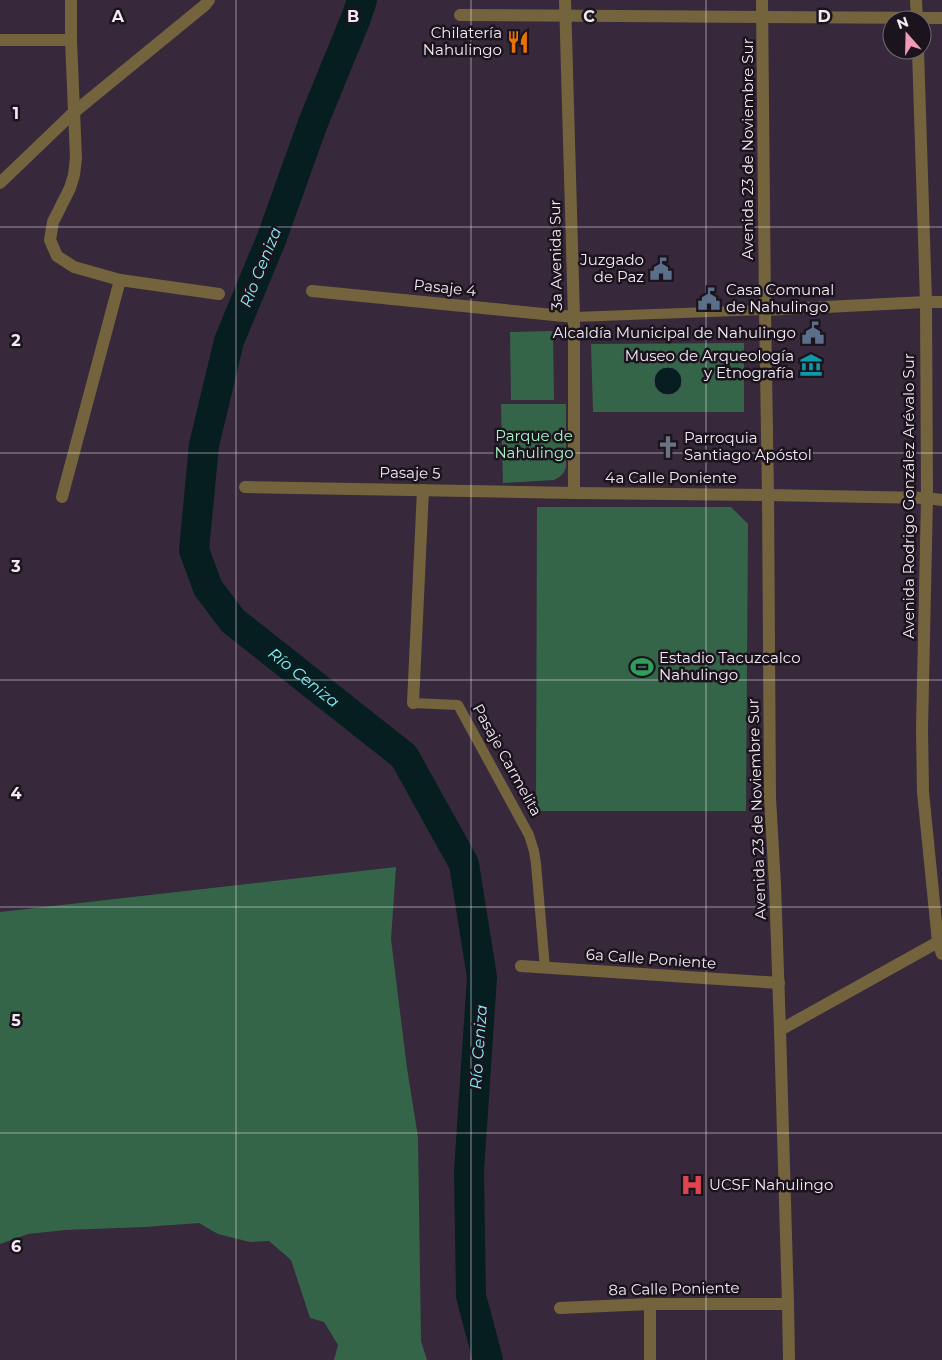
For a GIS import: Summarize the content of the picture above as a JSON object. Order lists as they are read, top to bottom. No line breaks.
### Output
{"streets":{"street":["Avenida 23 de Noviembre Sur","3a Avenida Sur","Pasaje 4","Pasaje 5","4a Calle Poniente","Avenida Rodrigo González Arévalo Sur","Pasaje Carmelita","6a Calle Poniente","8a Calle Poniente"]},"crossings":[["Avenida 23 de Noviembre Sur","4a Calle Poniente"],["Avenida 23 de Noviembre Sur","6a Calle Poniente"],["Avenida 23 de Noviembre Sur","8a Calle Poniente"],["3a Avenida Sur","Pasaje 4"],["3a Avenida Sur","Pasaje 5"],["3a Avenida Sur","4a Calle Poniente"],["Pasaje 5","4a Calle Poniente"],["Pasaje 5","Pasaje Carmelita"],["4a Calle Poniente","Avenida Rodrigo González Arévalo Sur"],["Pasaje Carmelita","6a Calle Poniente"]],"water":["Río Ceniza"],"parks":["Parque de Nahulingo"],"places":{"restaurant":["Chilatería Nahulingo"],"public building":["Juzgado de Paz","Casa Comunal de Nahulingo","Alcaldía Municipal de Nahulingo"],"museum":["Museo de Arqueología y Etnografía"],"church":["Parroquia Santiago Apóstol"],"sports":["Estadio Tacuzcalco Nahulingo"],"hospital":["UCSF Nahulingo"]},"north":"top","grid":{"columns":["A","B","C","D"],"rows":["1","2","3","4","5","6"]}}
